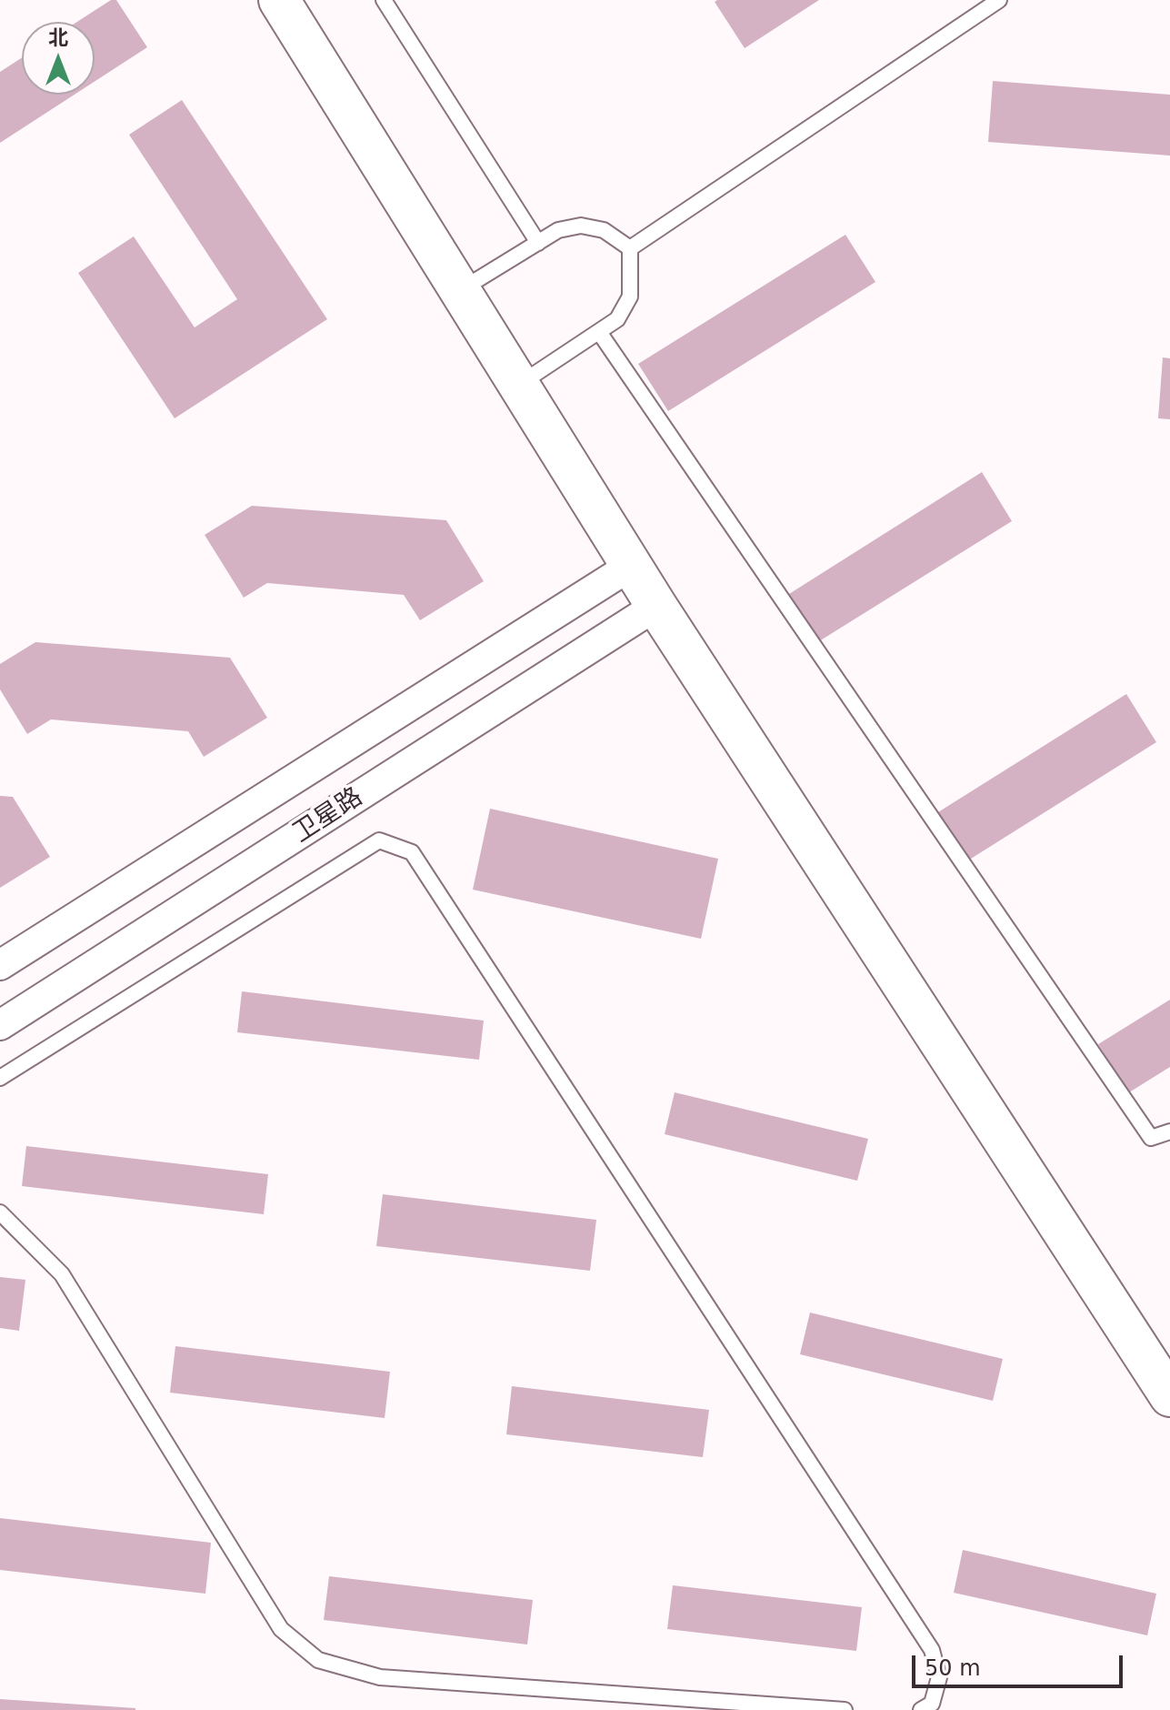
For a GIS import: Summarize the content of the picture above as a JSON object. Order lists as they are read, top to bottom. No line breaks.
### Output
{"streets":{"street":["卫星路"]},"scale_bar":"50 m","north":"top"}
